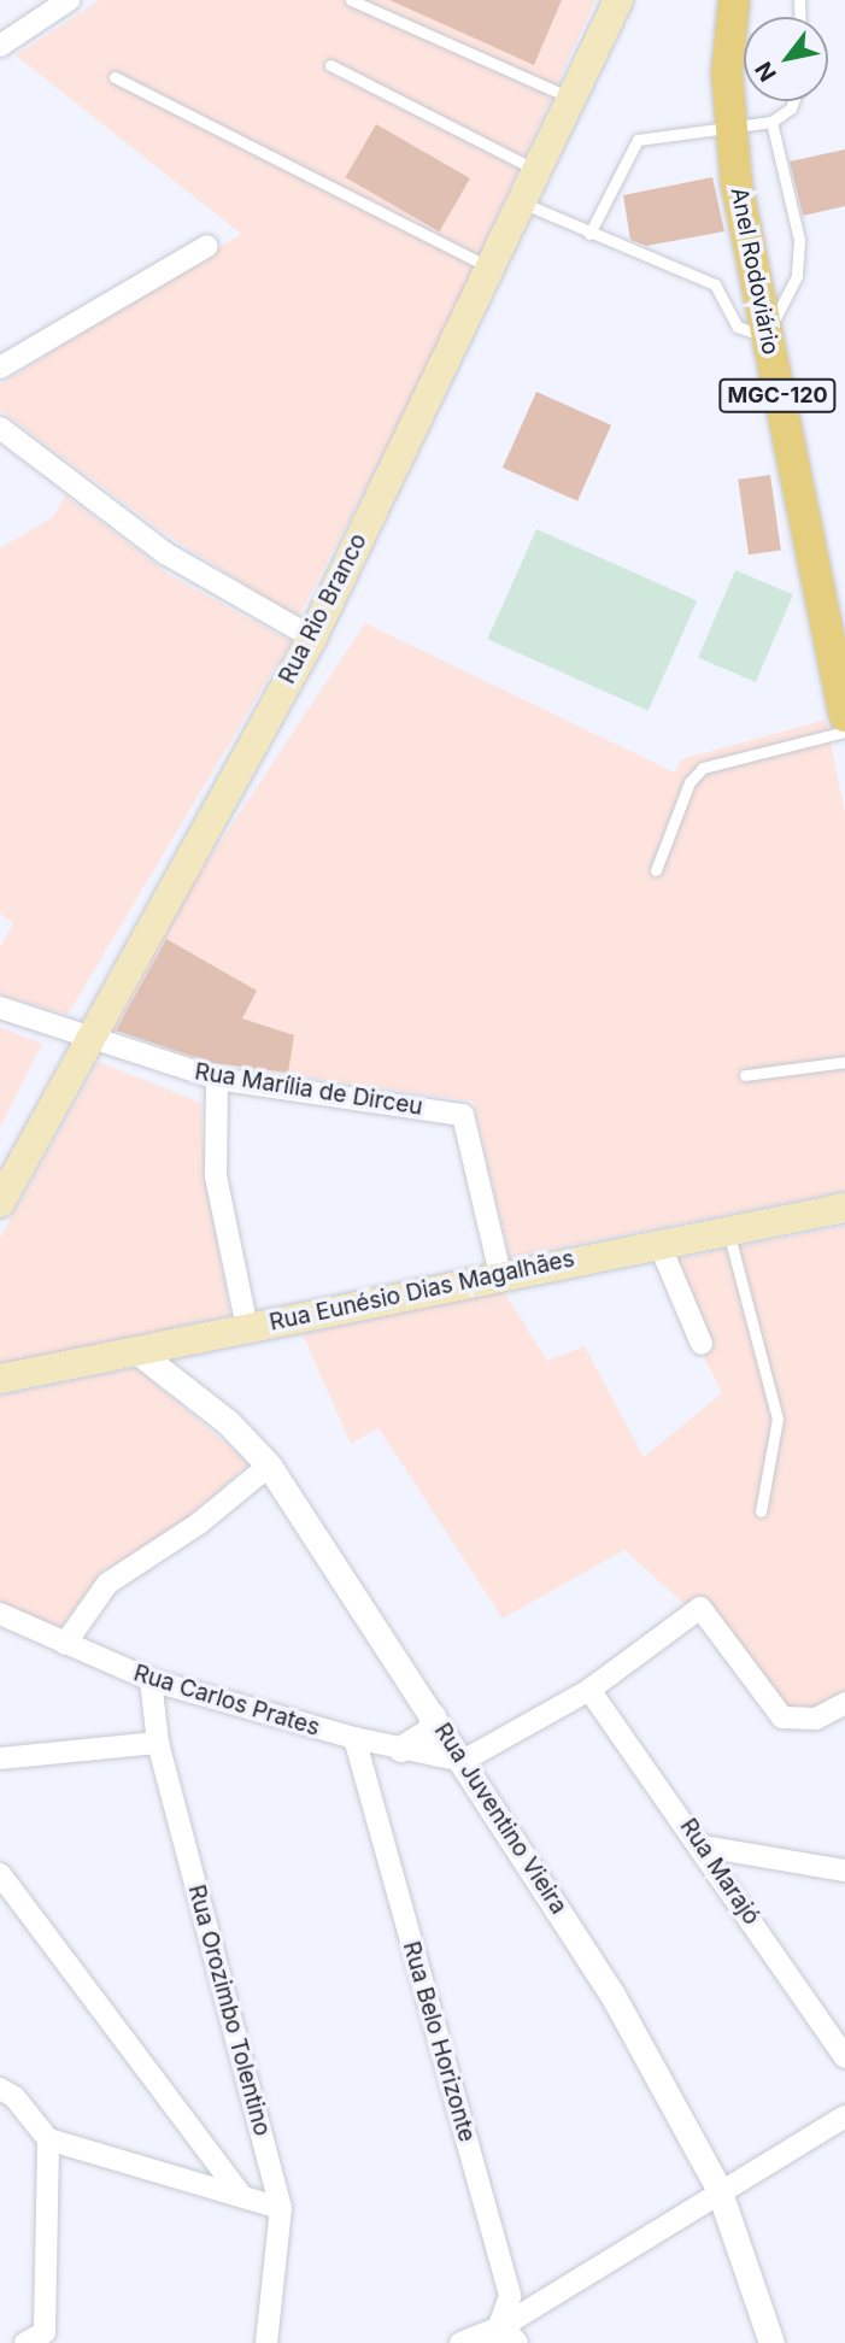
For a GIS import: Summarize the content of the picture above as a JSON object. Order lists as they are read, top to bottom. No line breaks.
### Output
{"streets":{"main road":["Anel Rodoviário","MGC-120","Rua Rio Branco","Rua Eunésio Dias Magalhães"],"street":["Rua Marília de Dirceu","Rua Carlos Prates","Rua Juventino Vieira","Rua Marajó","Rua Orozimbo Tolentino","Rua Belo Horizonte"]},"crossings":[["Rua Rio Branco","Rua Marília de Dirceu"],["Rua Marília de Dirceu","Rua Eunésio Dias Magalhães"],["Rua Eunésio Dias Magalhães","Rua Juventino Vieira"],["Rua Carlos Prates","Rua Juventino Vieira"],["Rua Carlos Prates","Rua Orozimbo Tolentino"],["Rua Carlos Prates","Rua Belo Horizonte"]],"north":"bottom left"}
